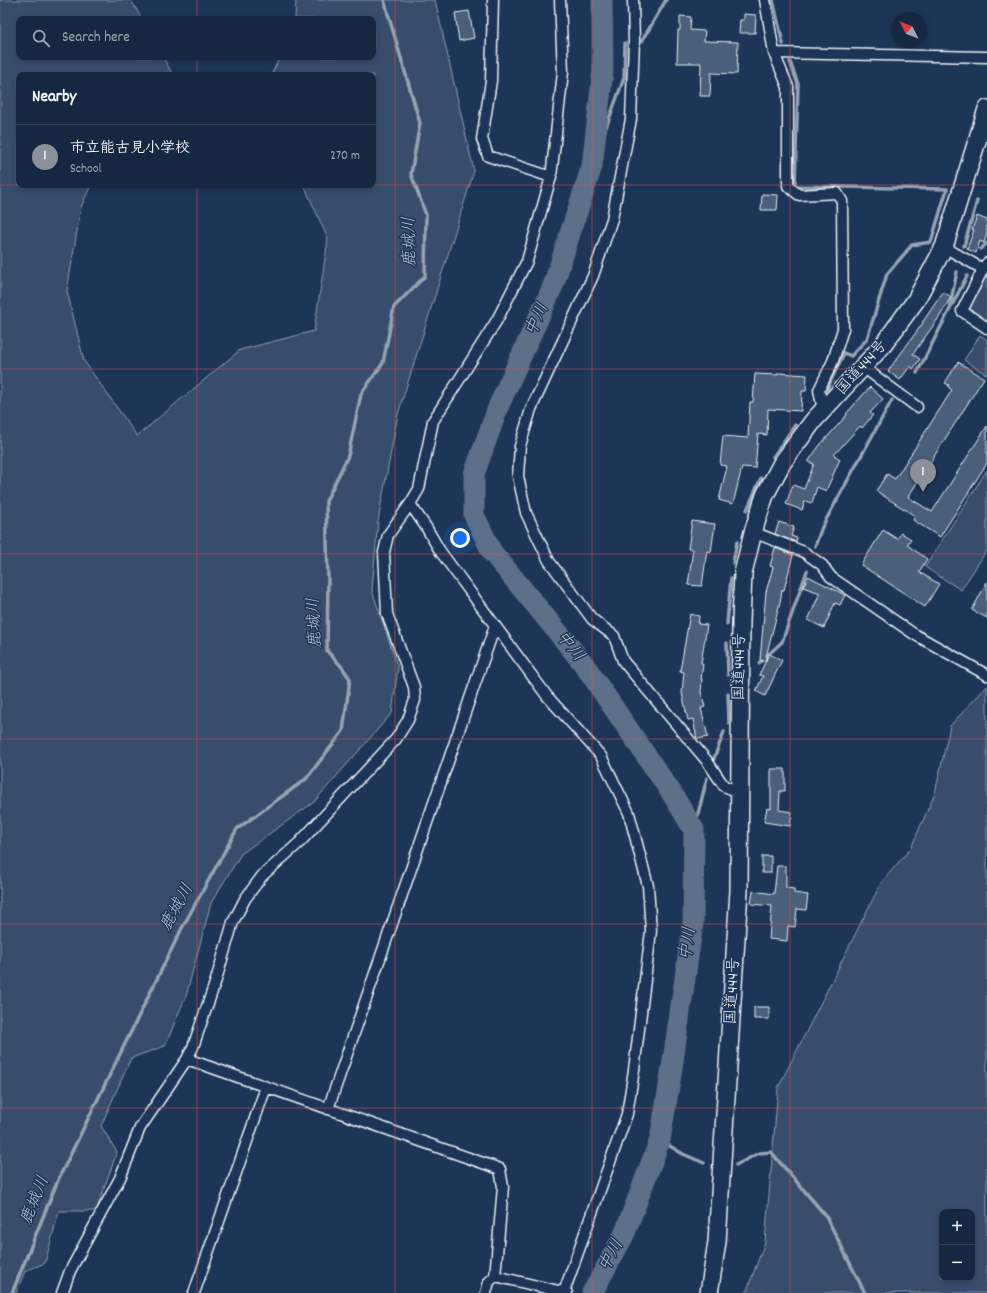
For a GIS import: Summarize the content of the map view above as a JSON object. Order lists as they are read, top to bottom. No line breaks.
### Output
{"streets":{"highway":["国道444号"]},"water":["鹿城川","中川"],"north":"top left","page":{"search":"Search here","heading":"Nearby","list":[{"mark":"1","name":"市立能古見小学校","note":"School","value":"270 m"}],"pins":"1","map_buttons":["+","−"]}}
